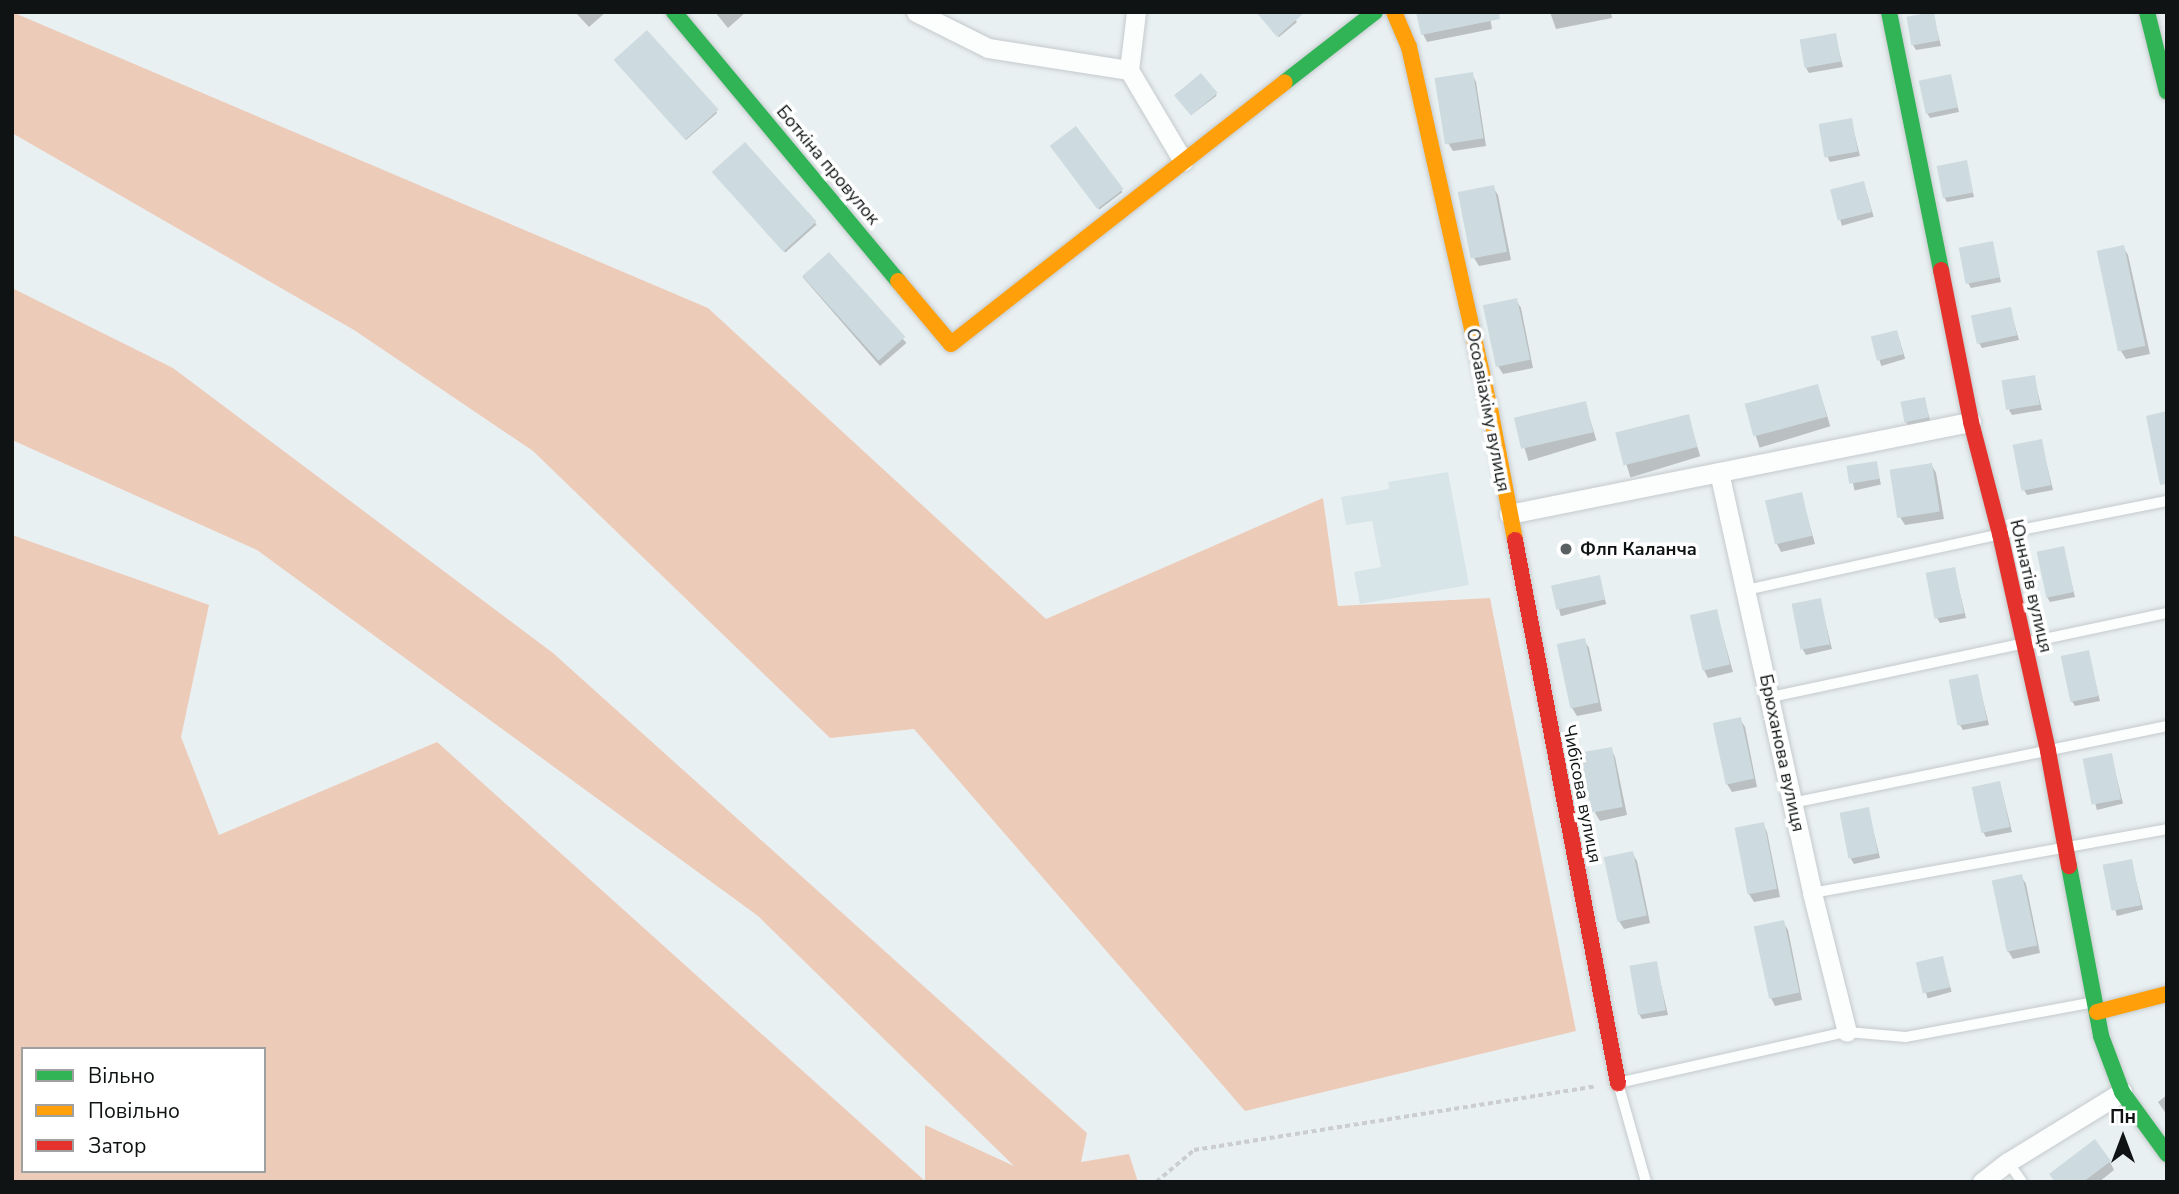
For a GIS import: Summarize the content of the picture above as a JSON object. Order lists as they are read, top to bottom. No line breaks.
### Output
{"streets":{"street":["Боткіна провулок","Осоавіахіму вулиця","Юннатів вулиця","Брюханова вулиця","Чибісова вулиця"]},"crossings":[["Осоавіахіму вулиця","Юннатів вулиця"],["Осоавіахіму вулиця","Брюханова вулиця"],["Осоавіахіму вулиця","Чибісова вулиця"]],"places":["Флп Каланча"],"legend":["Вільно","Повільно","Затор"],"north":"top"}
